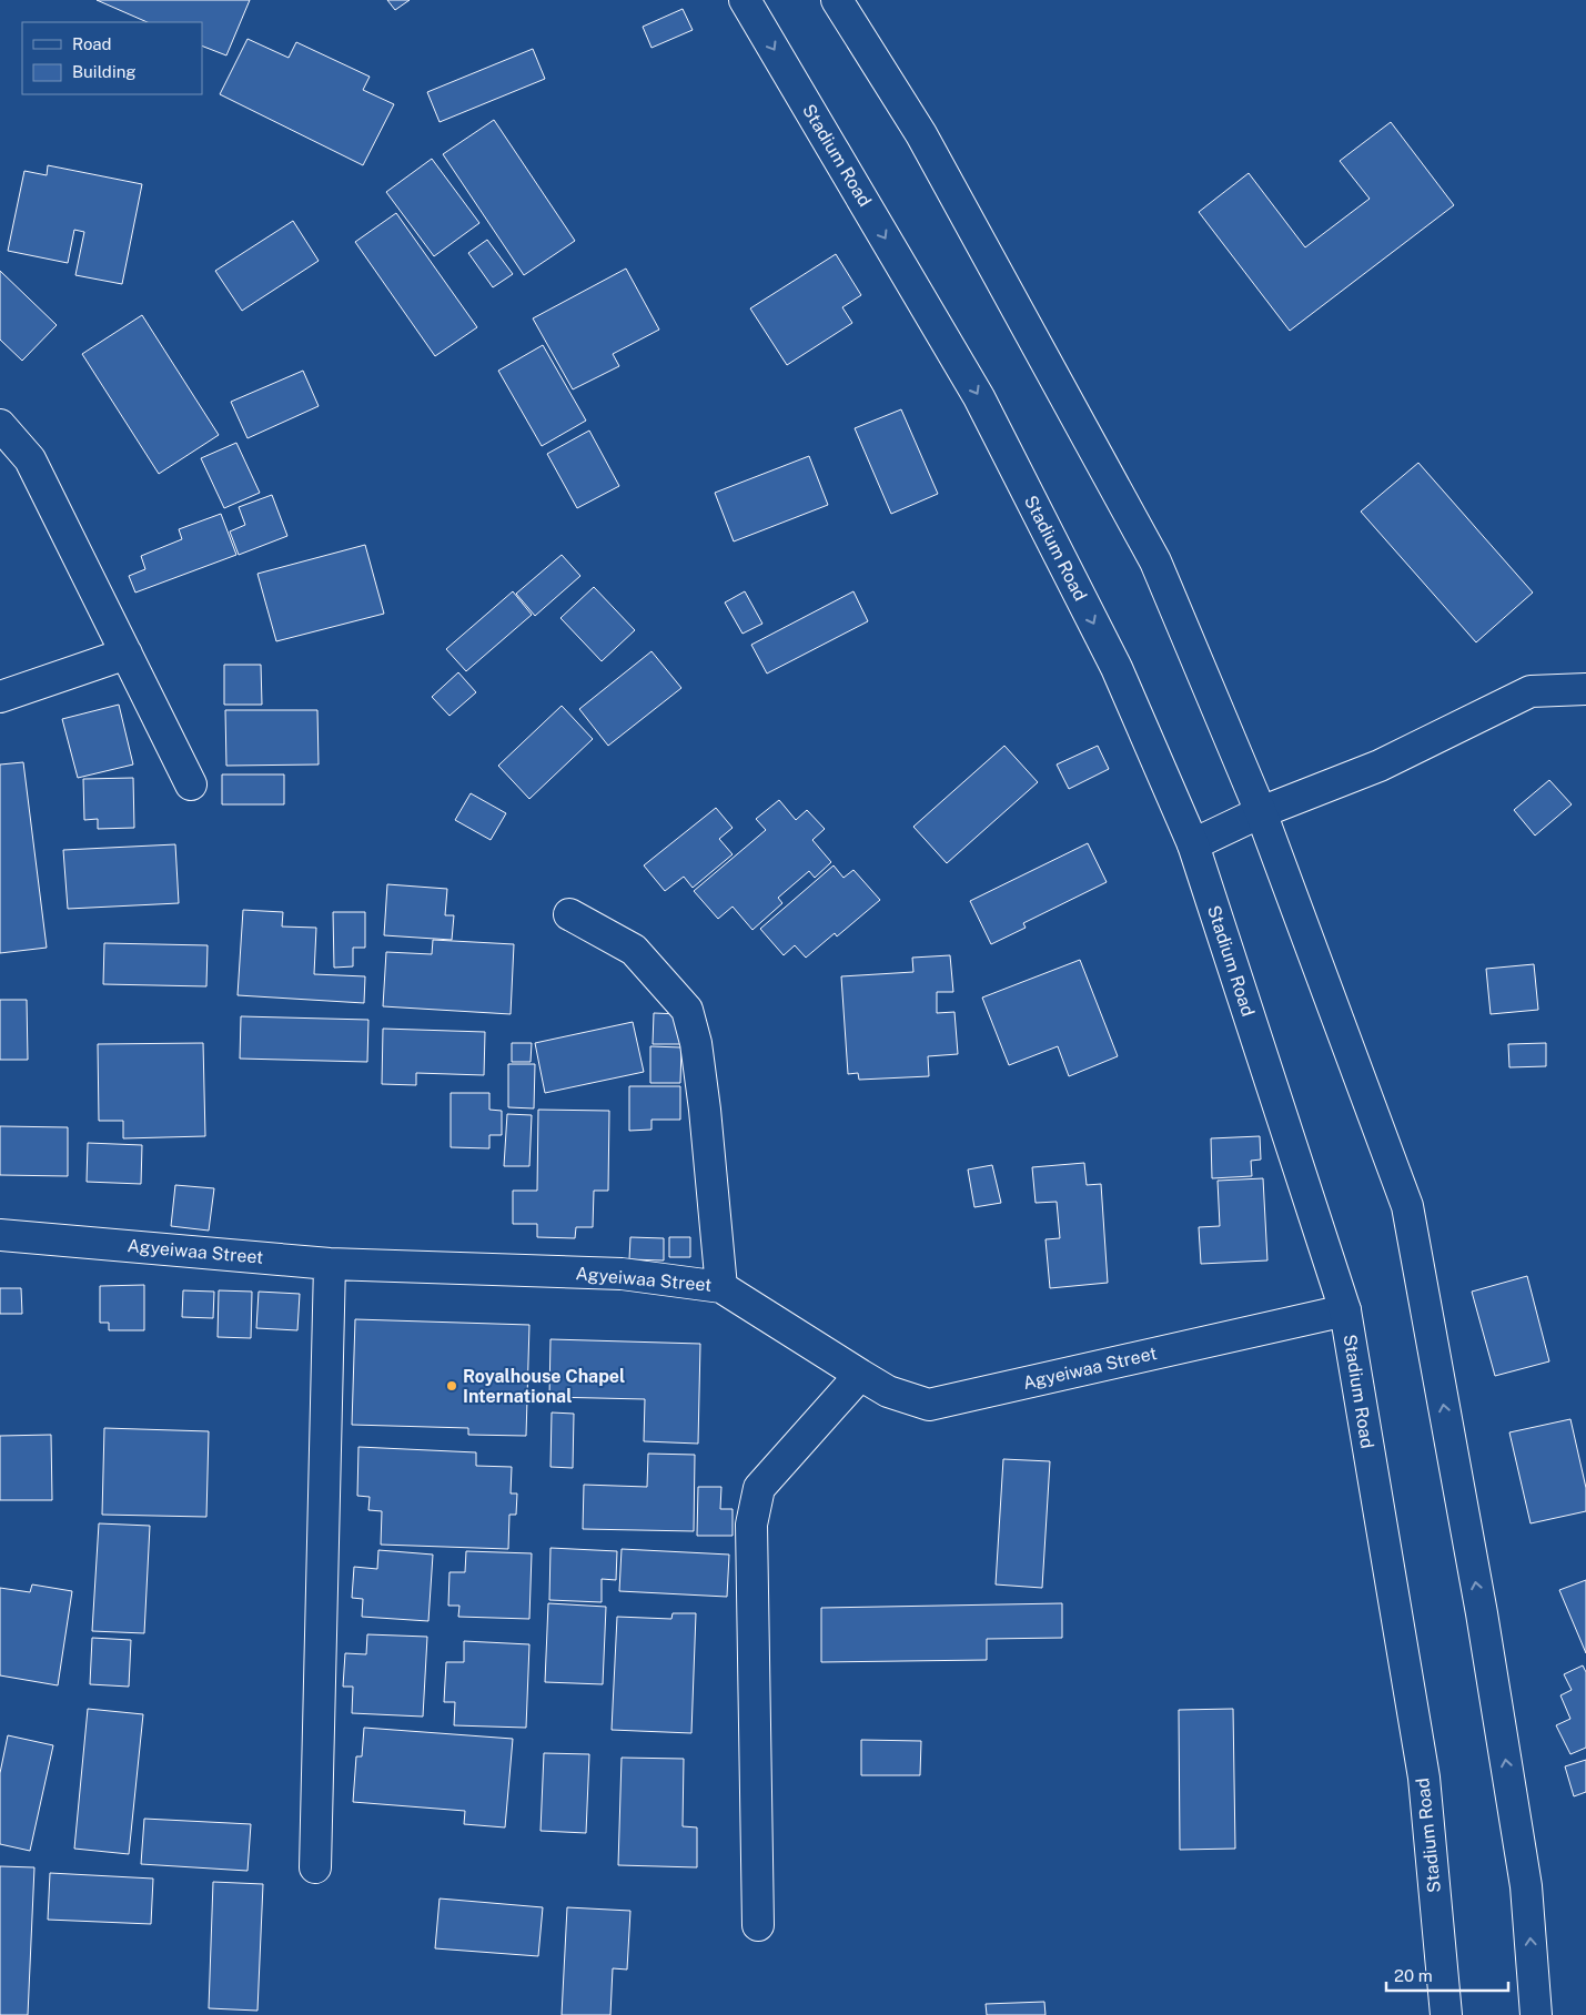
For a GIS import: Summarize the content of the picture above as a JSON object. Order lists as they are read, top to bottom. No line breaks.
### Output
{"streets":{"main road":["Stadium Road","Agyeiwaa Street"]},"crossings":[["Stadium Road","Agyeiwaa Street"]],"places":["Royalhouse Chapel International"],"legend":["Road","Building"],"scale_bar":"20 m"}
